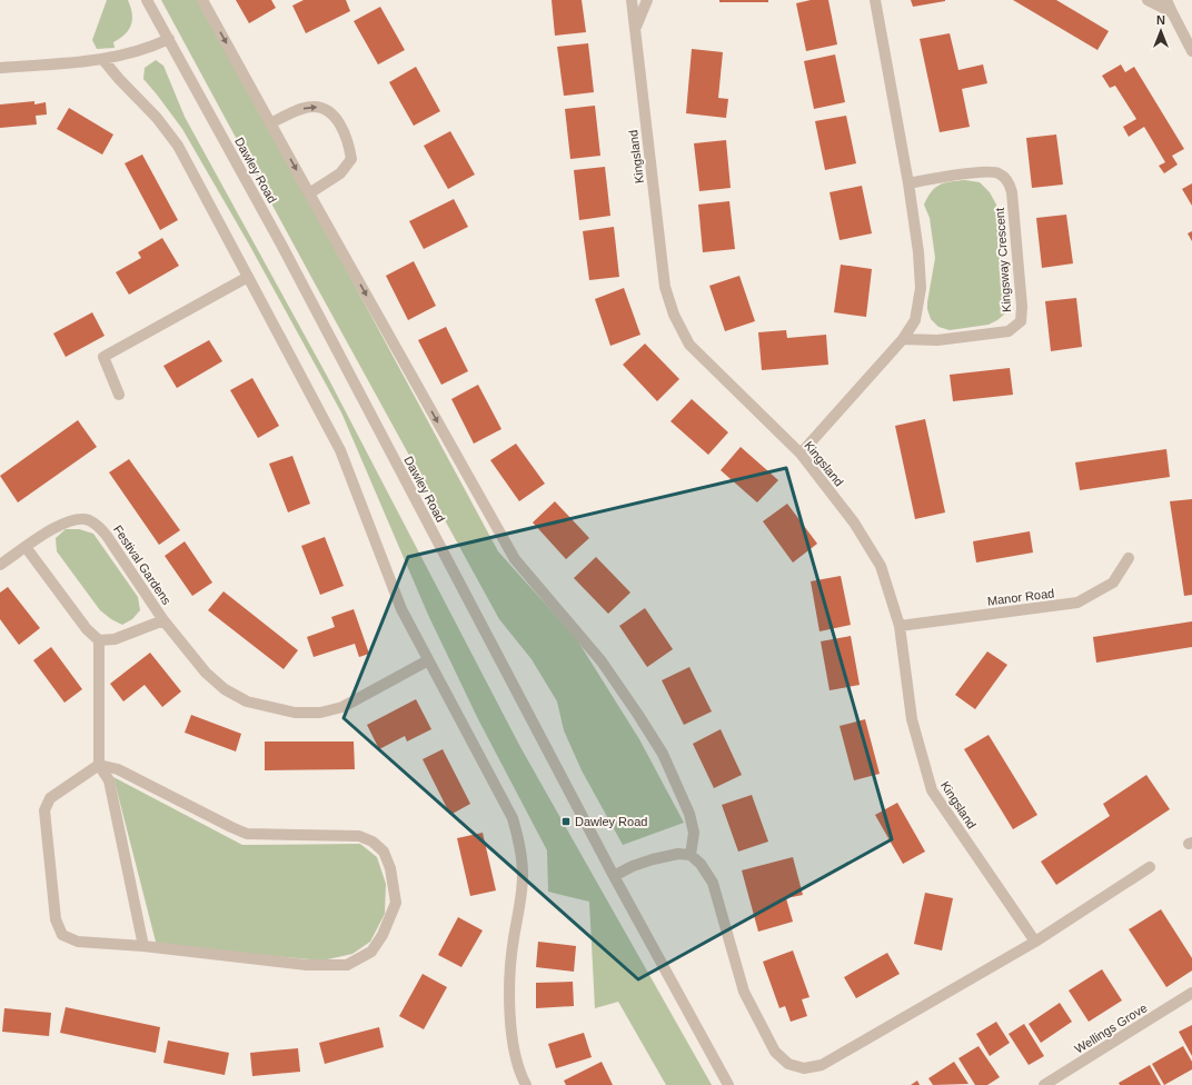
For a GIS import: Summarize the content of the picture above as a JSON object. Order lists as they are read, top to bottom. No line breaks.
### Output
{"streets":{"street":["Kingsland","Dawley Road","Kingsway Crescent","Festival Gardens","Manor Road","Wellings Grove"]},"crossings":[["Kingsland","Manor Road"]],"places":{"transit":["Dawley Road"]},"north":"top"}
